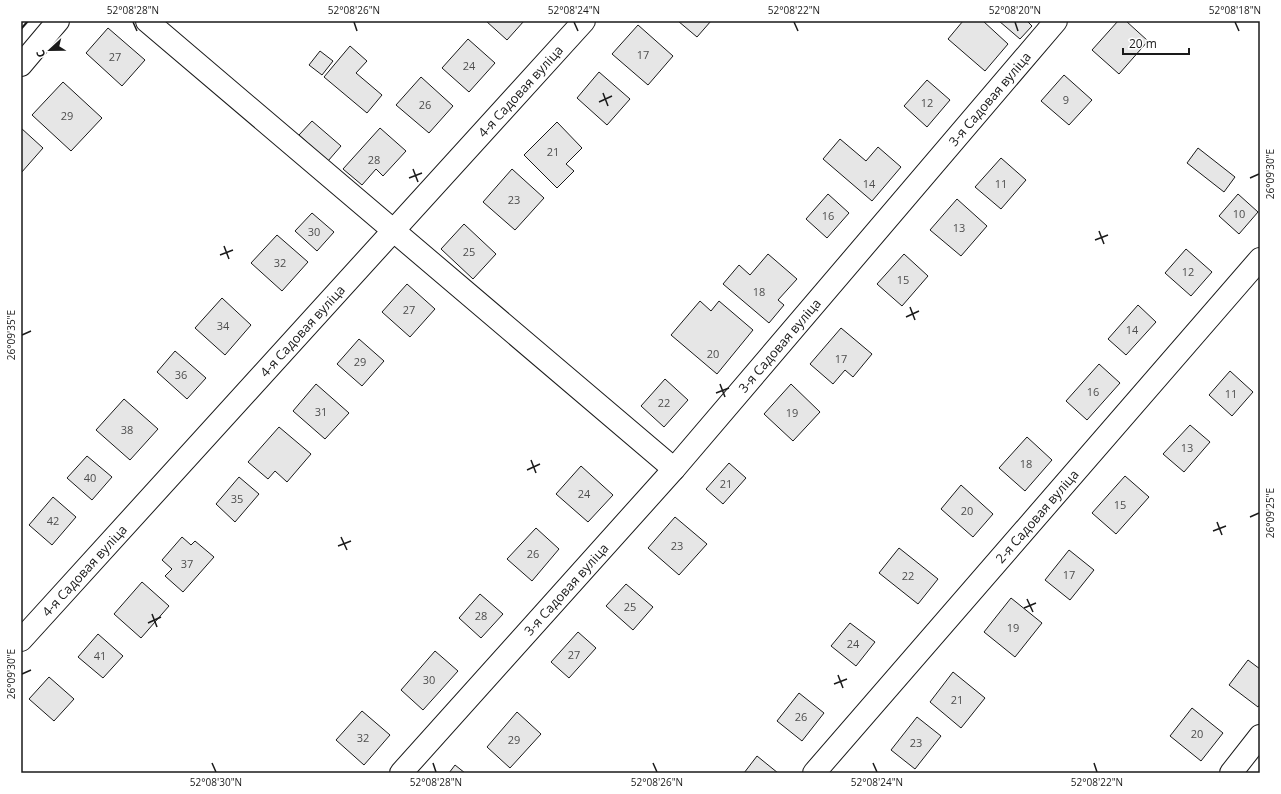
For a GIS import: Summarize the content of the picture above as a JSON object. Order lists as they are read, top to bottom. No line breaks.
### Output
{"streets":{"street":["4-я Садовая вуліца","3-я Садовая вуліца","2-я Садовая вуліца"]},"house_numbers":["17","27","24","9","12","26","29","21","28","14","11","23","10","16","13","30","25","32","12","15","18","27","34","14","20","17","29","36","16","11","22","31","19","38","13","18","40","21","24","35","15","20","42","23","26","37","17","22","25","28","19","24","27","41","30","21","26","20","32","29","23"],"scale_bar":"20 m","north":"left","coordinates":["52°08'28\"N","52°08'26\"N","52°08'24\"N","52°08'22\"N","52°08'20\"N","52°08'18\"N","26°09'30\"E","26°09'35\"E","26°09'25\"E","52°08'30\"N"]}
